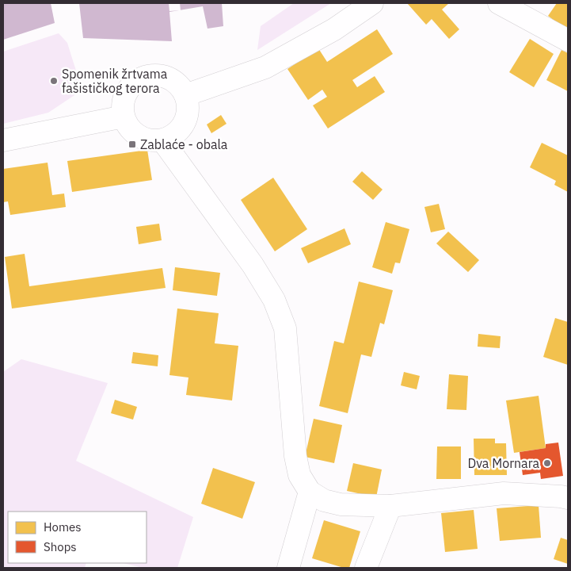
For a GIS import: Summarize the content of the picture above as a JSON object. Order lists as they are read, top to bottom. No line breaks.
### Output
{"places":{"other":["Spomenik žrtvama fašističkog terora","Dva Mornara"],"transit":["Zablaće - obala"]},"legend":["Homes","Shops"]}
